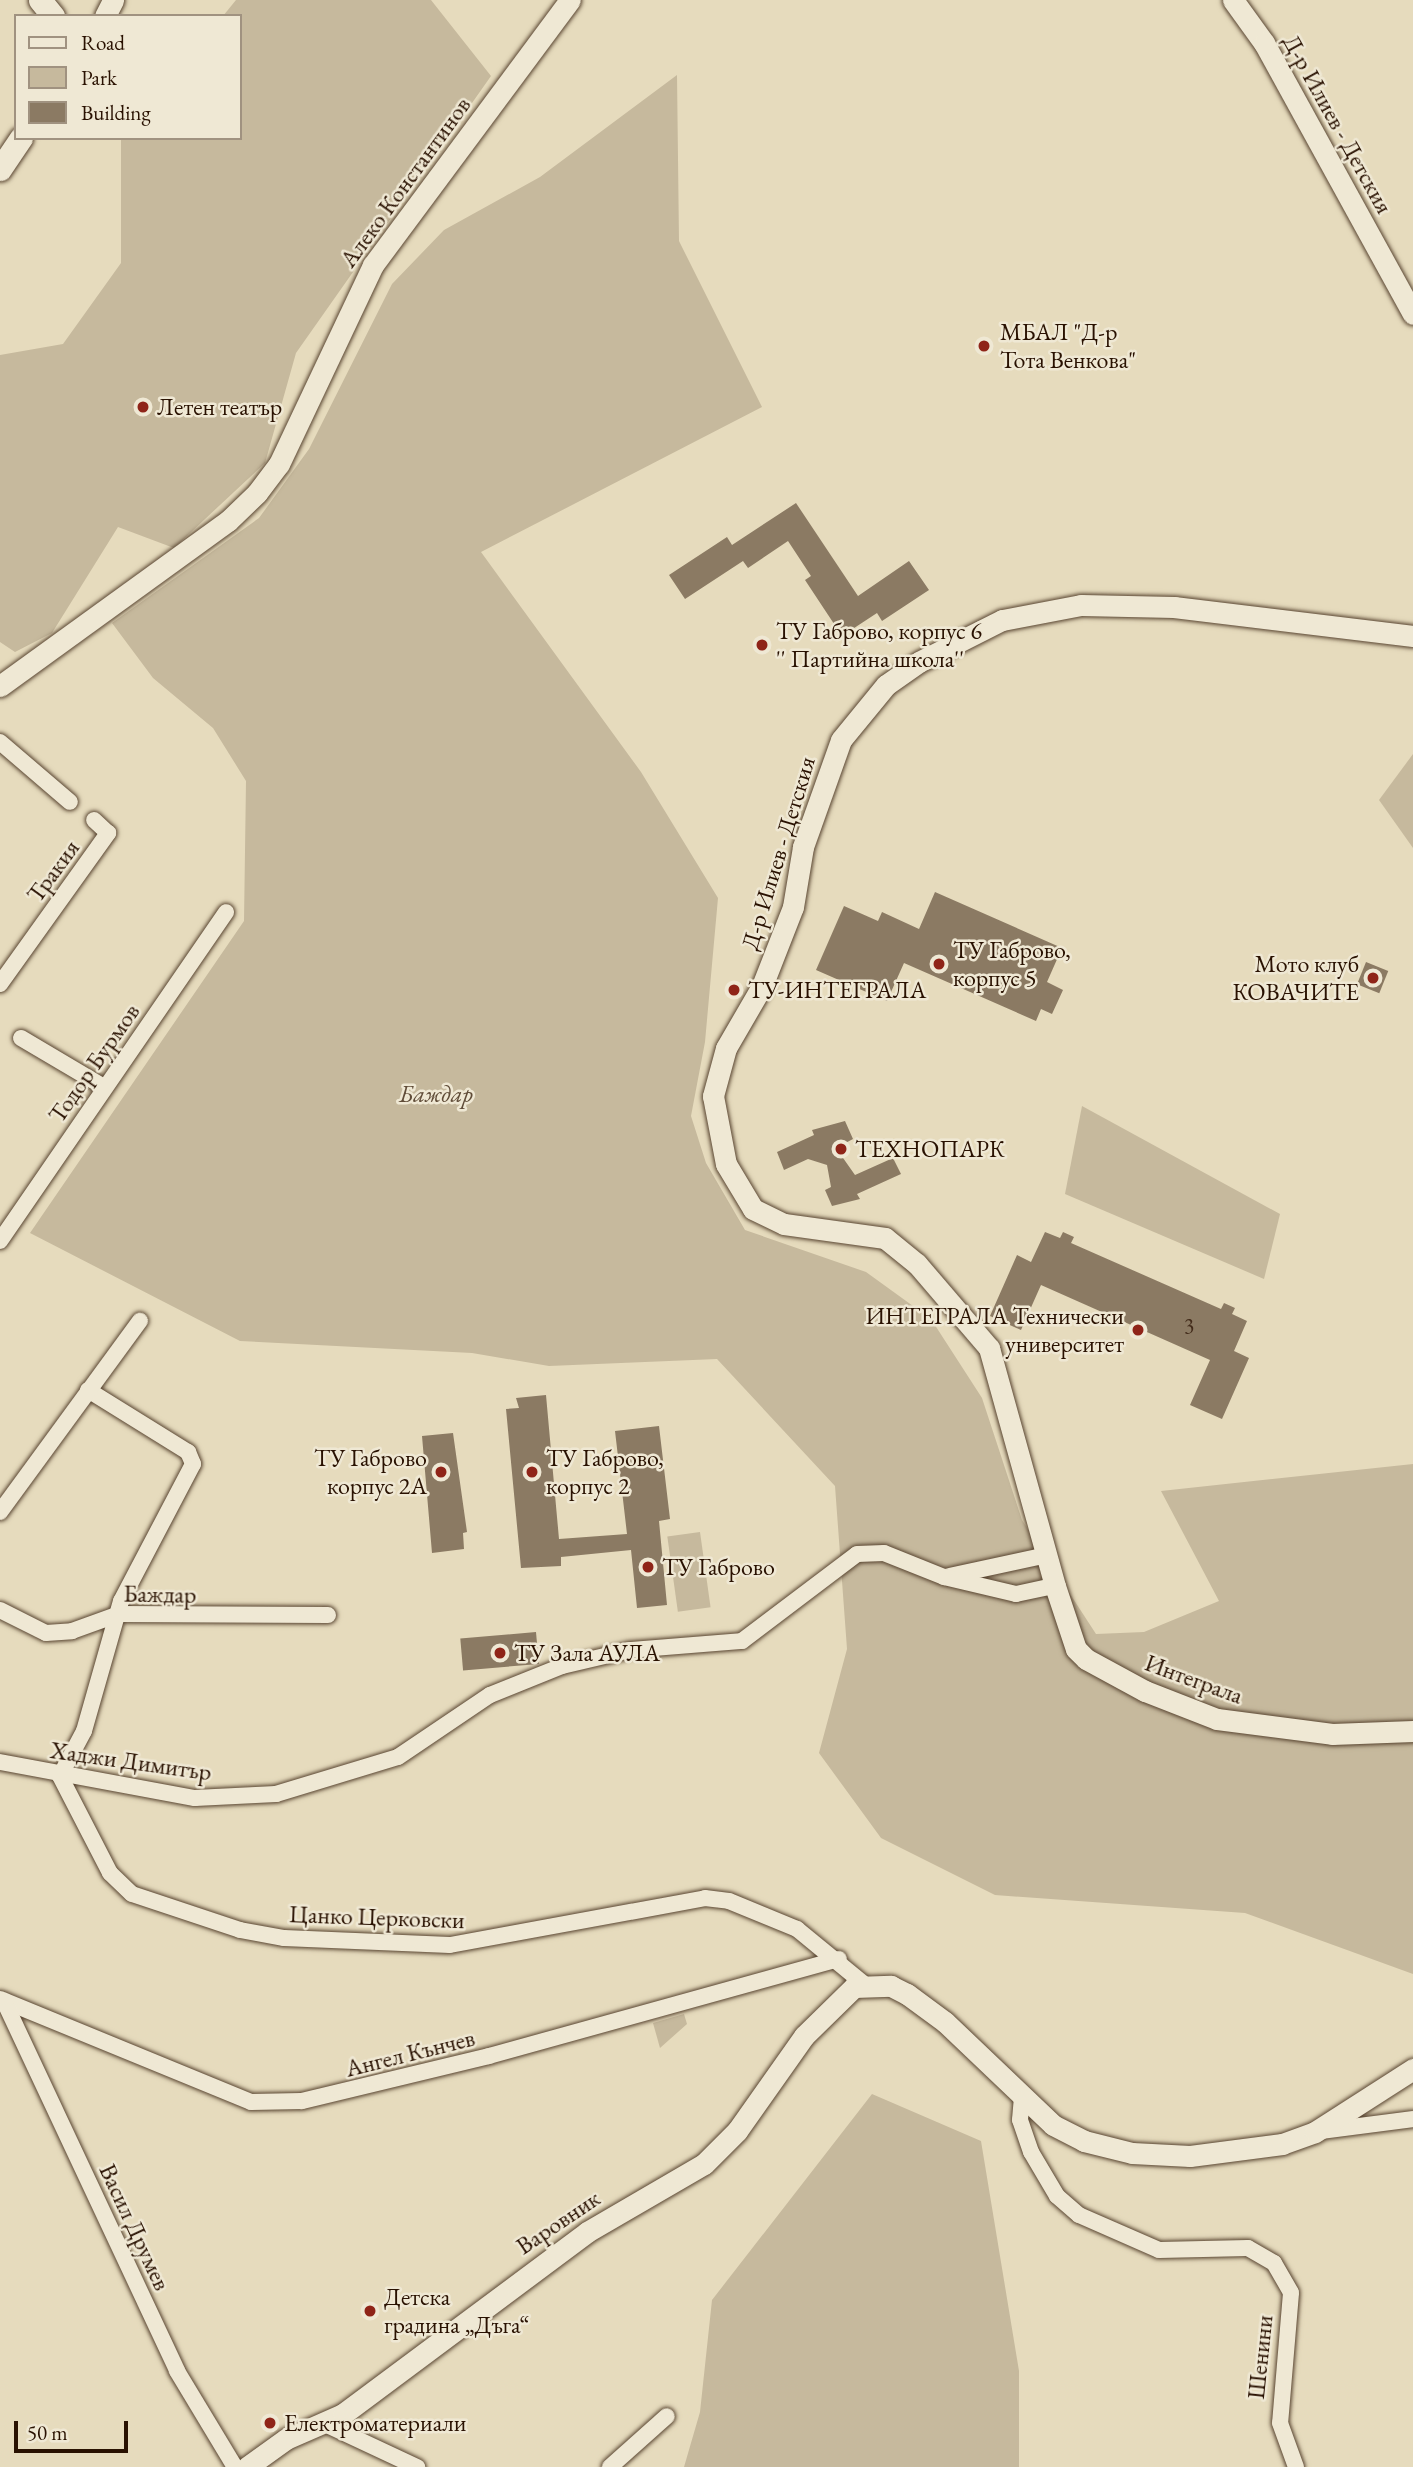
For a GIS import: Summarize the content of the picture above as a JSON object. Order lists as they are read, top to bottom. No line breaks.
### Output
{"streets":{"street":["Д-р Илиев - Детския","Алеко Константинов","Тракия","Тодор Бурмов","Баждар","Интеграла","Хаджи Димитър","Цанко Церковски","Ангел Кънчев","Варовник","Васил Друмев","Шенини"]},"crossings":[["Д-р Илиев - Детския","Интеграла"],["Д-р Илиев - Детския","Хаджи Димитър"],["Интеграла","Хаджи Димитър"],["Хаджи Димитър","Цанко Церковски"],["Цанко Церковски","Ангел Кънчев"],["Цанко Церковски","Варовник"],["Ангел Кънчев","Васил Друмев"]],"parks":["Баждар"],"places":["МБАЛ \"Д-р Тота Венкова\"","Летен театър","ТУ Габрово, корпус 6 '' Партийна школа''","ТУ Габрово, корпус 5","Мото клуб КОВАЧИТЕ","ТУ-ИНТЕГРАЛА","ТЕХНОПАРК","ИНТЕГРАЛА Технически университет","ТУ Габрово корпус 2А","ТУ Габрово, корпус 2","ТУ Габрово","ТУ Зала АУЛА","Детска градина „Дъга“","Електроматериали"],"house_numbers":["3"],"legend":["Road","Park","Building"],"scale_bar":"50 m"}
